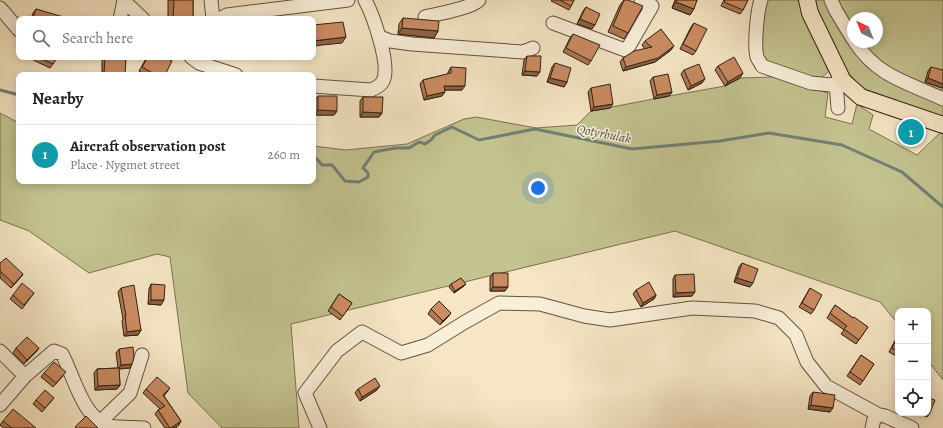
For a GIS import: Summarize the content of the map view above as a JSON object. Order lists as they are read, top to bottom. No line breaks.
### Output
{"water":["Qotyrbulak"],"north":"top left","page":{"search":"Search here","heading":"Nearby","pins":"1","list":[{"mark":"1","name":"Aircraft observation post","note":"Place · Nygmet street","value":"260 m"}],"map_buttons":["+","−"]}}
